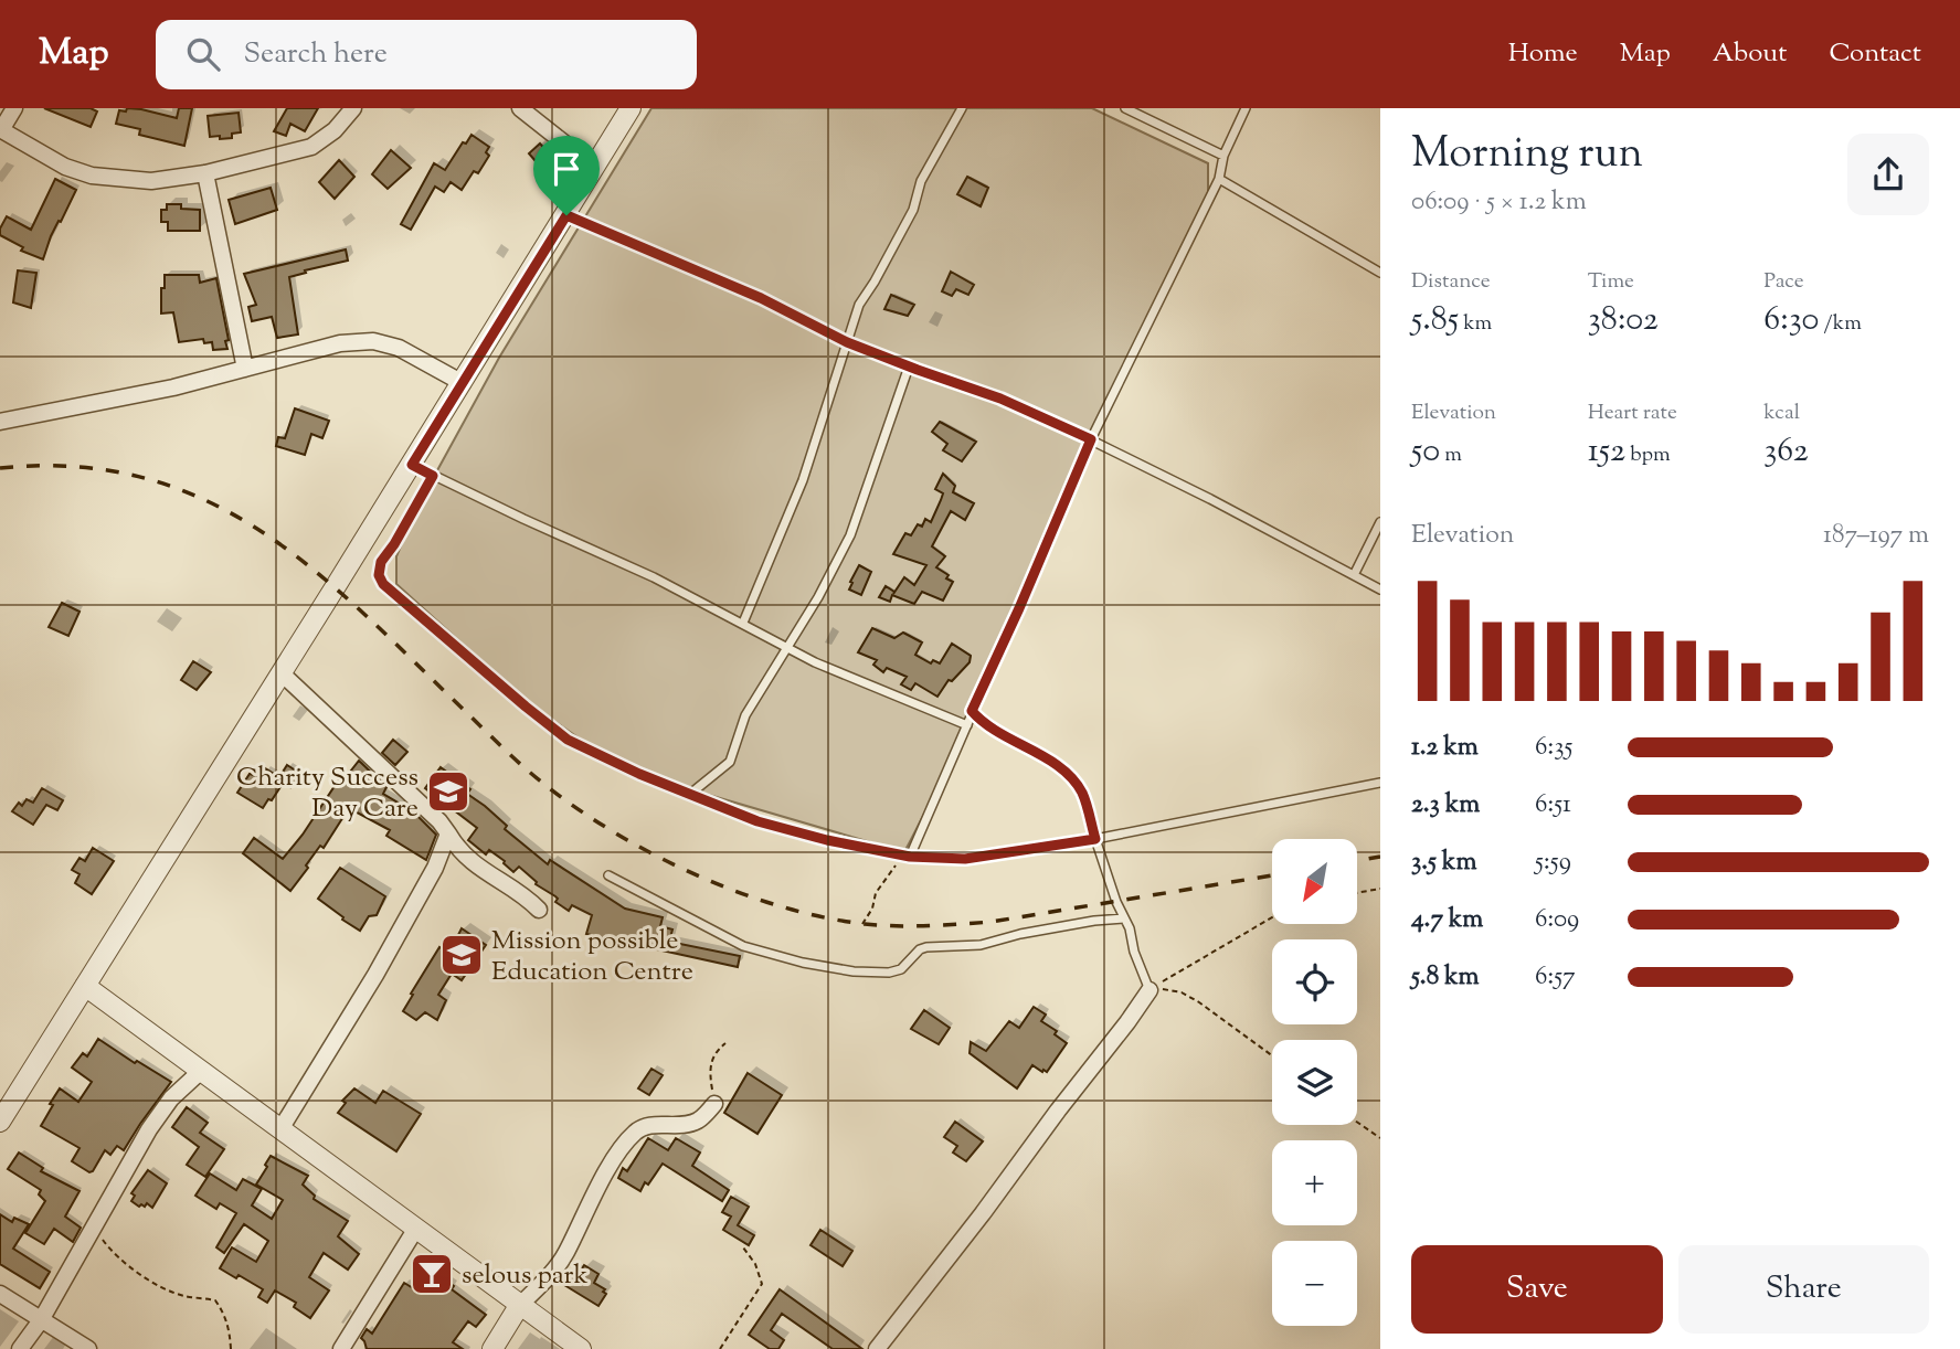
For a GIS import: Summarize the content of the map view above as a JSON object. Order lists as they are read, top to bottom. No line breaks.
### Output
{"places":{"school or university":["Charity Success Day Care","Mission possible Education Centre"],"bar":["selous park"]},"north":"bottom left","page":{"header":"Map","search":"Search here","nav":["Home","Map","About","Contact"],"heading":["Morning run","06:09 · 5 × 1.2 km"],"stats":[["Distance","5.85 km"],["Time","38:02"],["Pace","6:30 /km"],["Elevation","50 m"],["Heart rate","152 bpm"],["kcal","362"]],"chart":["Elevation","187–197 m"],"list":[{"name":"1.2 km","note":"6:35"},{"name":"2.3 km","note":"6:51"},{"name":"3.5 km","note":"5:59"},{"name":"4.7 km","note":"6:09"},{"name":"5.8 km","note":"6:57"}],"map_buttons":["+","−"],"buttons":["Save","Share"]}}
